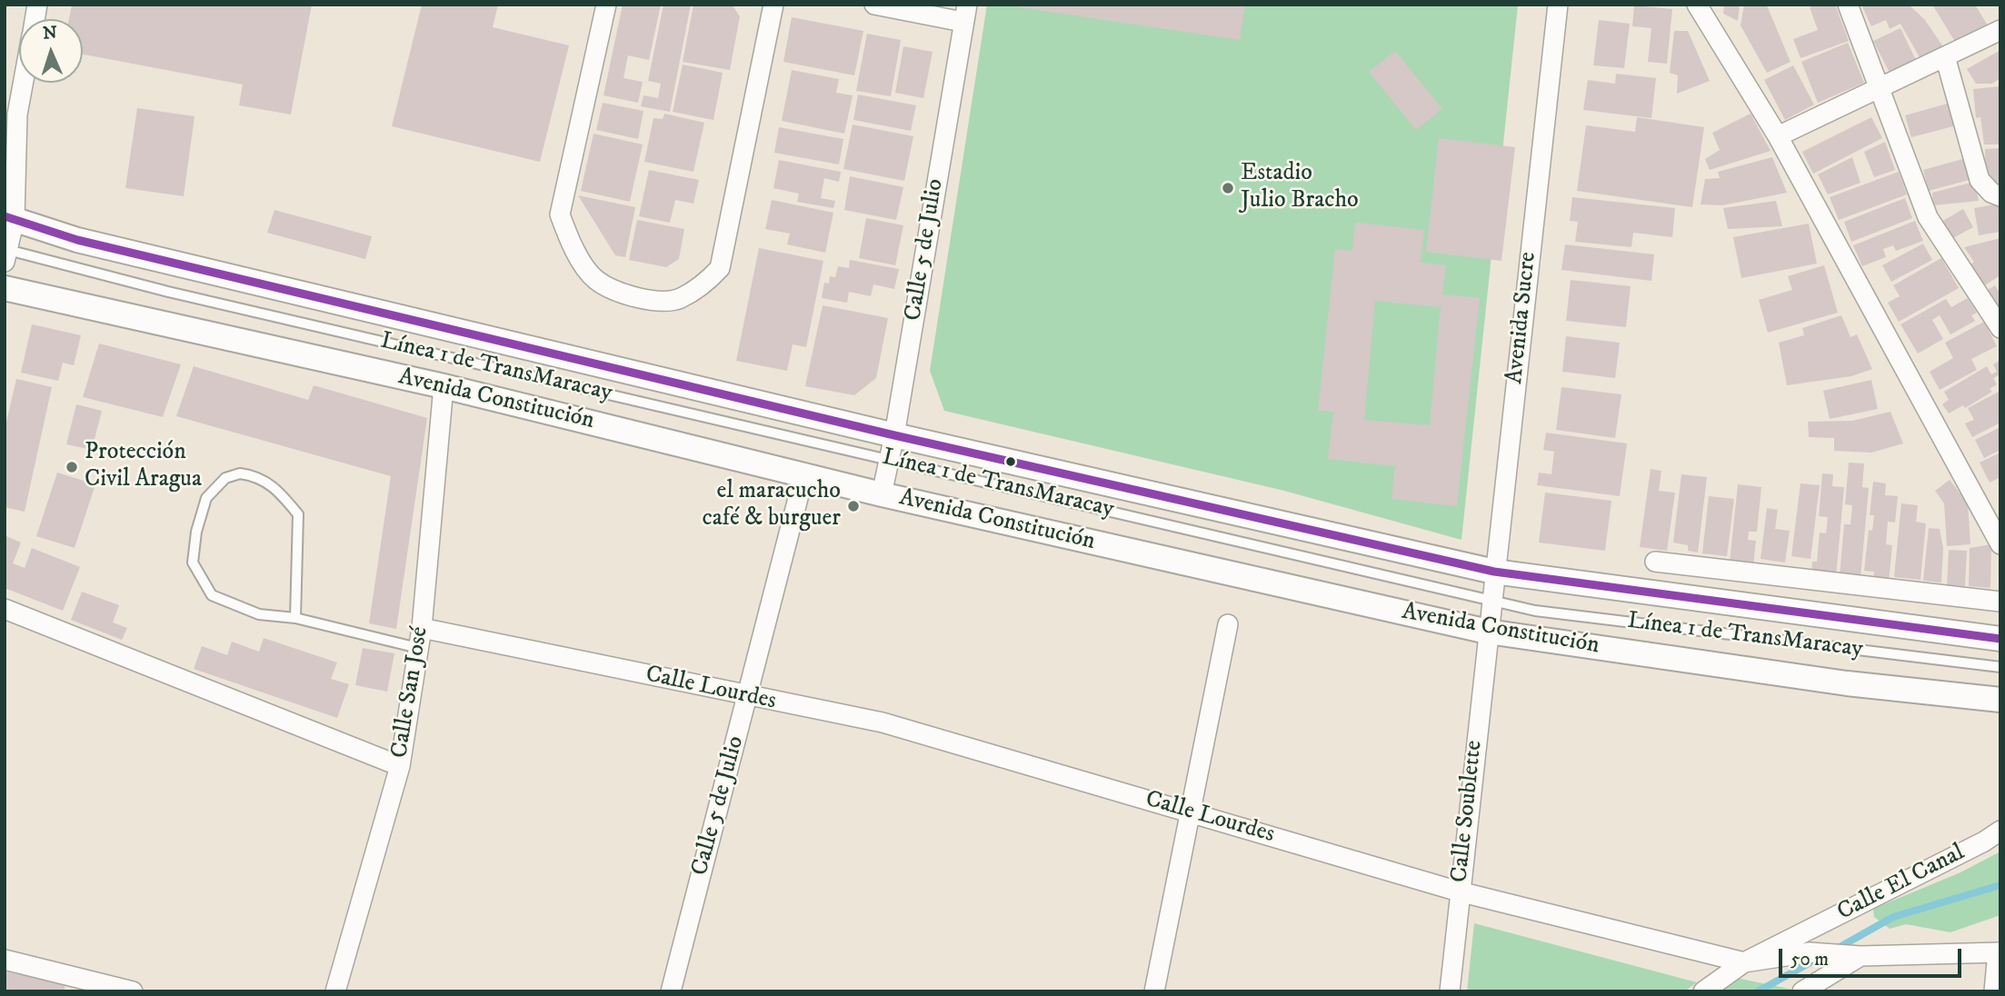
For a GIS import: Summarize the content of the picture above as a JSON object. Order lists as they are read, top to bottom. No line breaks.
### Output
{"streets":{"street":["Calle 5 de Julio","Avenida Sucre","Avenida Constitución","Calle Lourdes","Calle San José","Calle Soublette","Calle El Canal"],"lane":["Línea 1 de TransMaracay"]},"crossings":[["Calle 5 de Julio","Línea 1 de TransMaracay"],["Calle 5 de Julio","Avenida Constitución"],["Calle 5 de Julio","Calle Lourdes"],["Avenida Sucre","Línea 1 de TransMaracay"],["Avenida Sucre","Avenida Constitución"],["Avenida Sucre","Calle Soublette"],["Avenida Constitución","Calle San José"],["Avenida Constitución","Calle Soublette"],["Calle Lourdes","Calle San José"],["Calle Lourdes","Calle Soublette"],["Calle Lourdes","Calle El Canal"]],"places":["Estadio Julio Bracho","Protección Civil Aragua","el maracucho café & burguer"],"scale_bar":"50 m","north":"top"}
